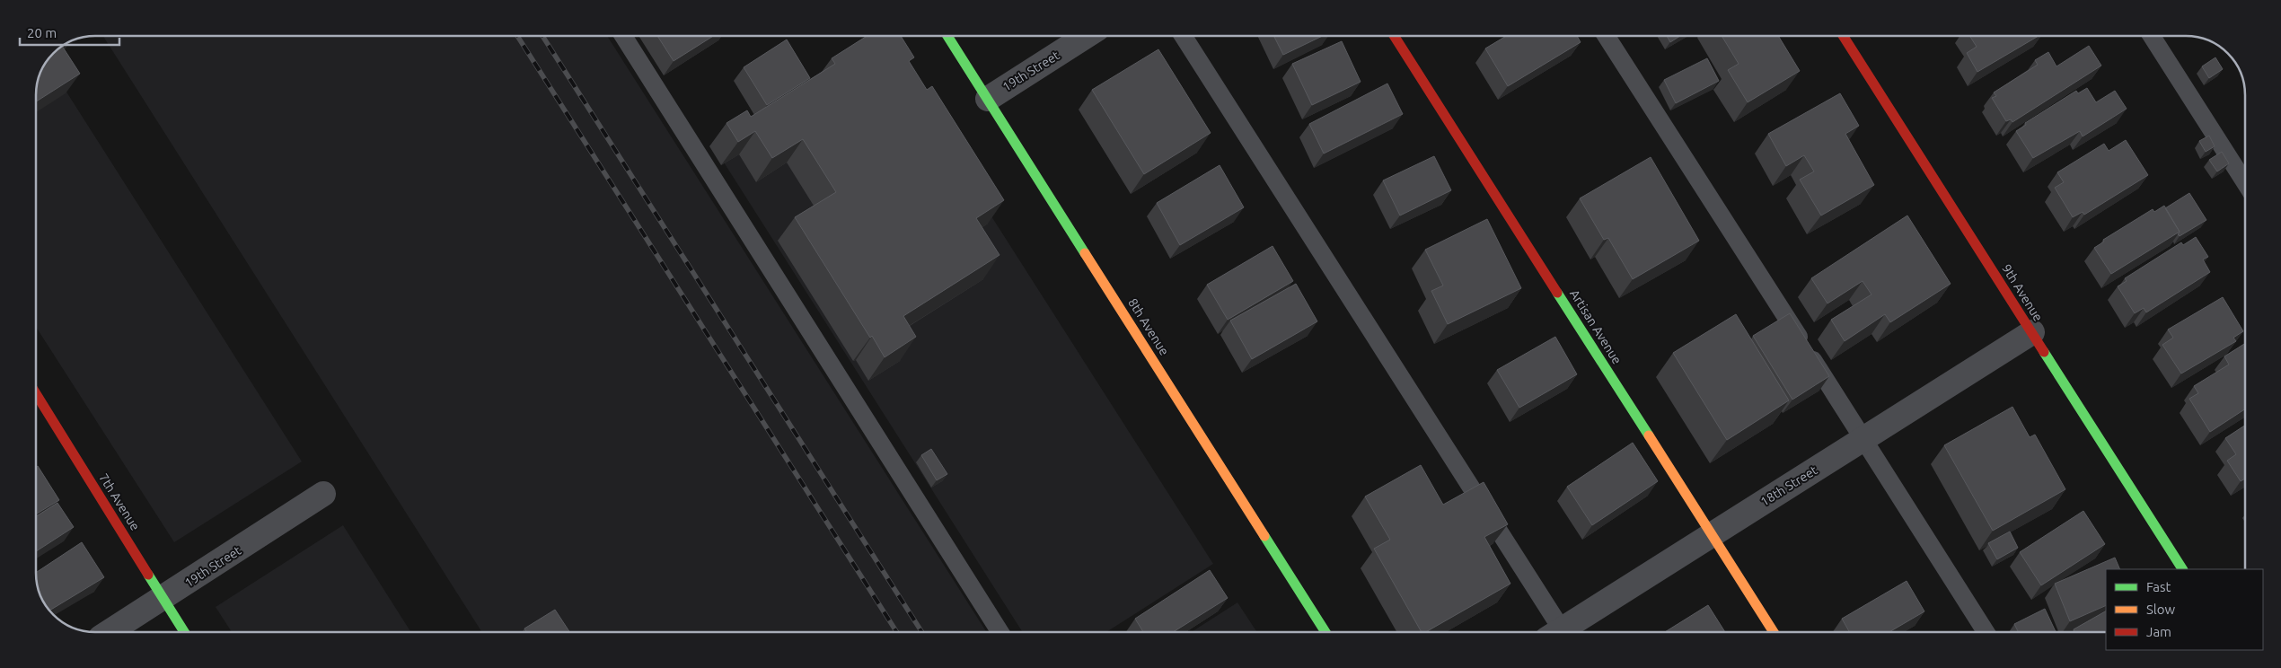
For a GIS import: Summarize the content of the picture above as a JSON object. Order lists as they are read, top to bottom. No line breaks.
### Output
{"streets":{"street":["19th Street","9th Avenue","8th Avenue","Artisan Avenue","18th Street","7th Avenue"]},"crossings":[["19th Street","8th Avenue"],["19th Street","7th Avenue"],["9th Avenue","18th Street"],["Artisan Avenue","18th Street"]],"legend":["Fast","Slow","Jam"],"scale_bar":"20 m"}
